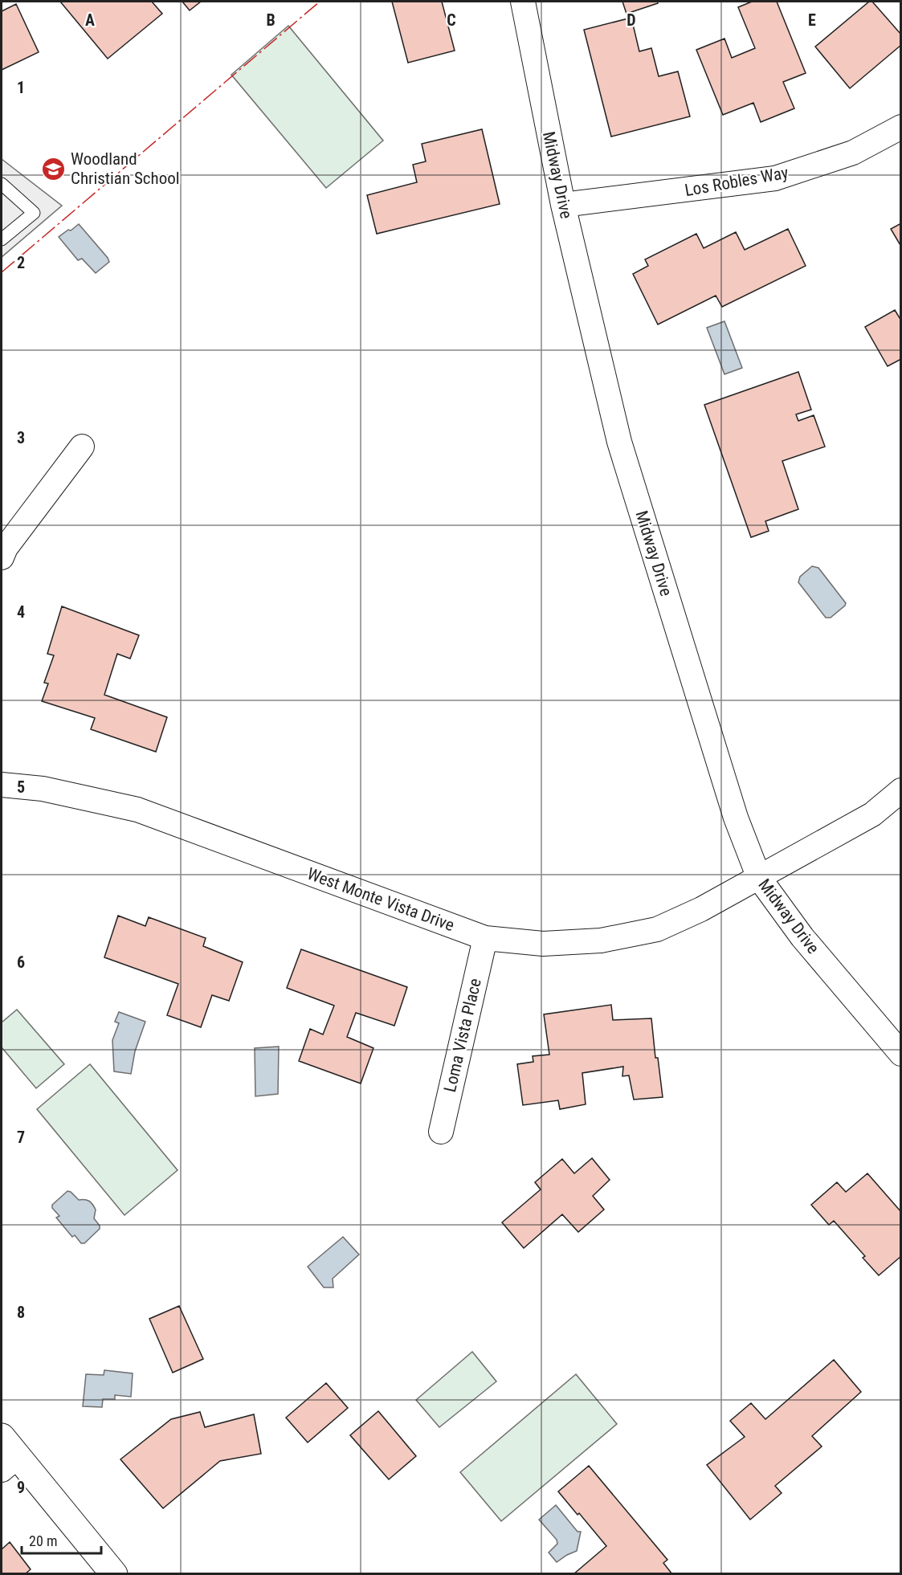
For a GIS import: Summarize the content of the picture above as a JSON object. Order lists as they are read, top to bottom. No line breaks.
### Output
{"streets":{"street":["Midway Drive","Los Robles Way","West Monte Vista Drive","Loma Vista Place"]},"crossings":[["Midway Drive","Los Robles Way"],["Midway Drive","West Monte Vista Drive"],["West Monte Vista Drive","Loma Vista Place"]],"places":{"school or university":["Woodland Christian School"]},"scale_bar":"20 m","grid":{"columns":["A","B","C","D","E"],"rows":["1","2","3","4","5","6","7","8","9"]}}
